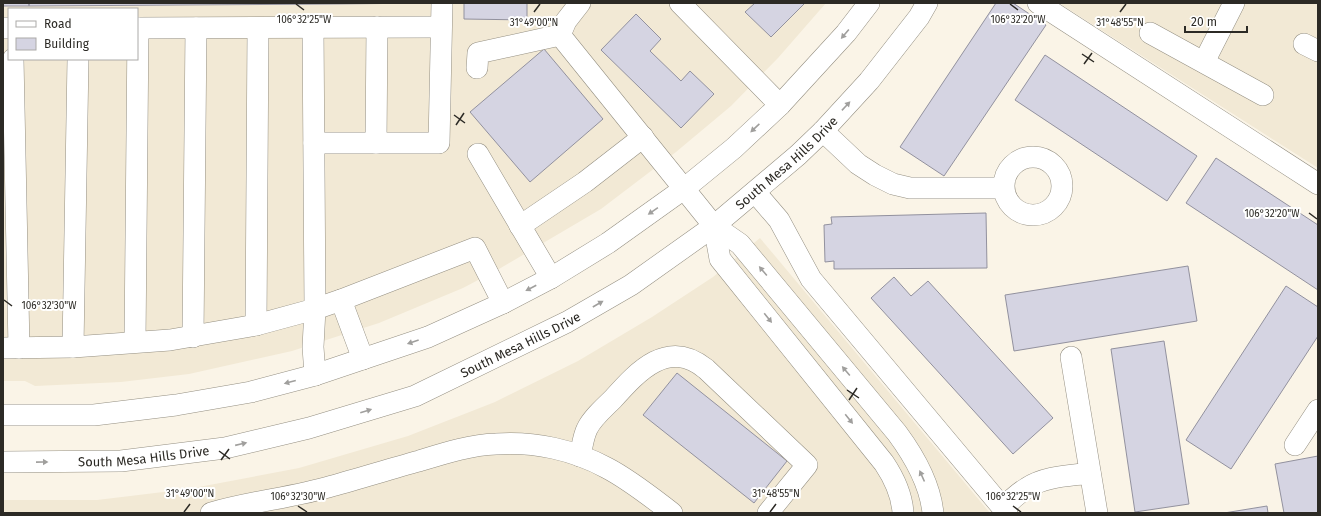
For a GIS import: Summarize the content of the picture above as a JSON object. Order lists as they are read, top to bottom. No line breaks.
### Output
{"streets":{"street":["South Mesa Hills Drive"]},"legend":["Road","Building"],"scale_bar":"20 m","coordinates":["106°32'25\"W","106°32'20\"W","31°49'00\"N","31°48'55\"N","106°32'30\"W"]}
